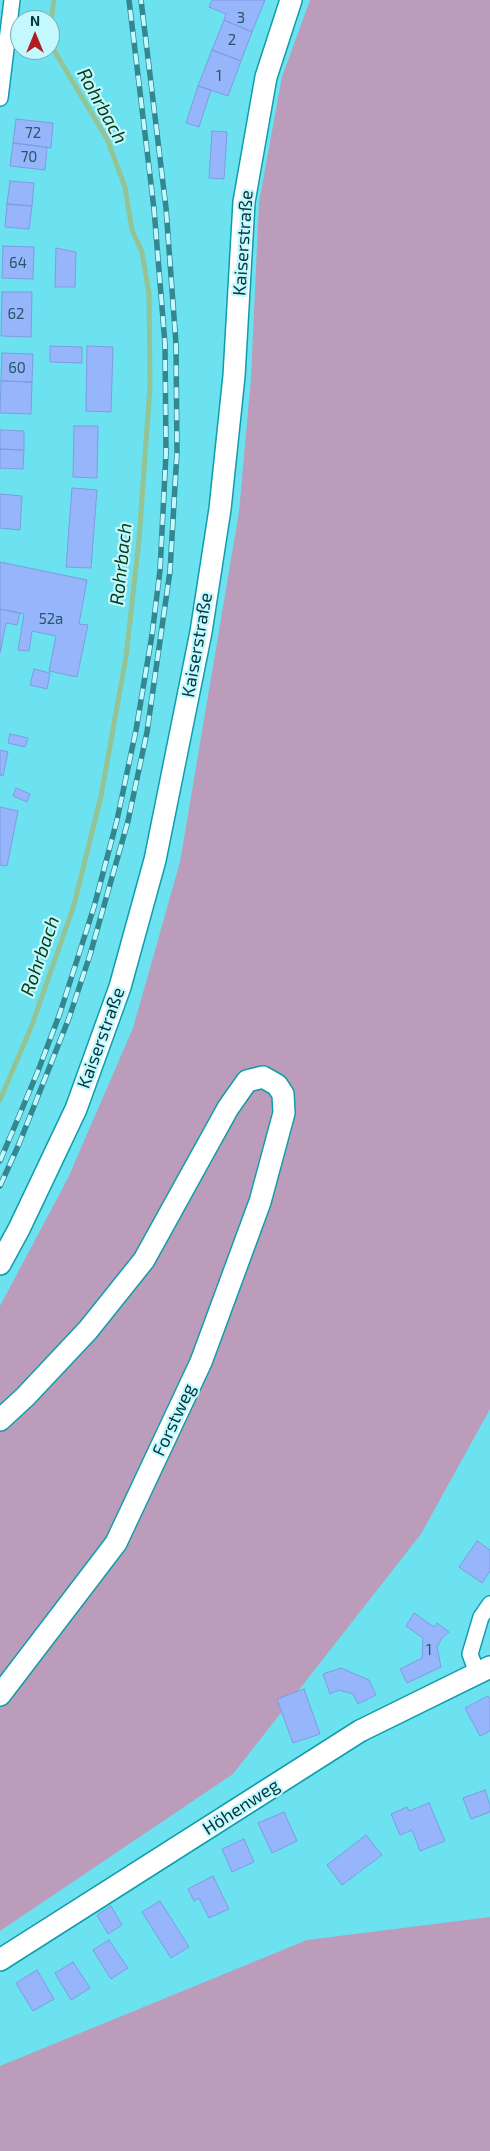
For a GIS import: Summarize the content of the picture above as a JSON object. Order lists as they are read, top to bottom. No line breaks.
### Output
{"streets":{"street":["Kaiserstraße","Forstweg","Höhenweg"]},"water":["Rohrbach"],"house_numbers":["3","2","1","72","70","64","62","60","52a","1"],"north":"top"}
